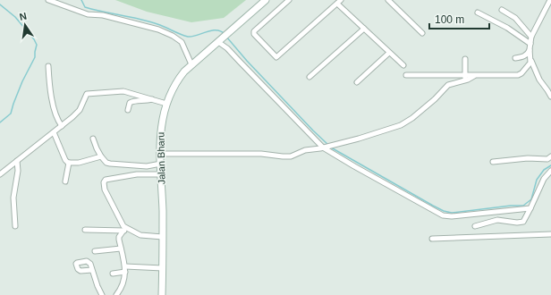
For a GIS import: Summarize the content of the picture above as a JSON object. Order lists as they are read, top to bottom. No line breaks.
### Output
{"streets":{"main road":["Jalan Bharu"]},"scale_bar":"100 m","north":"top"}
